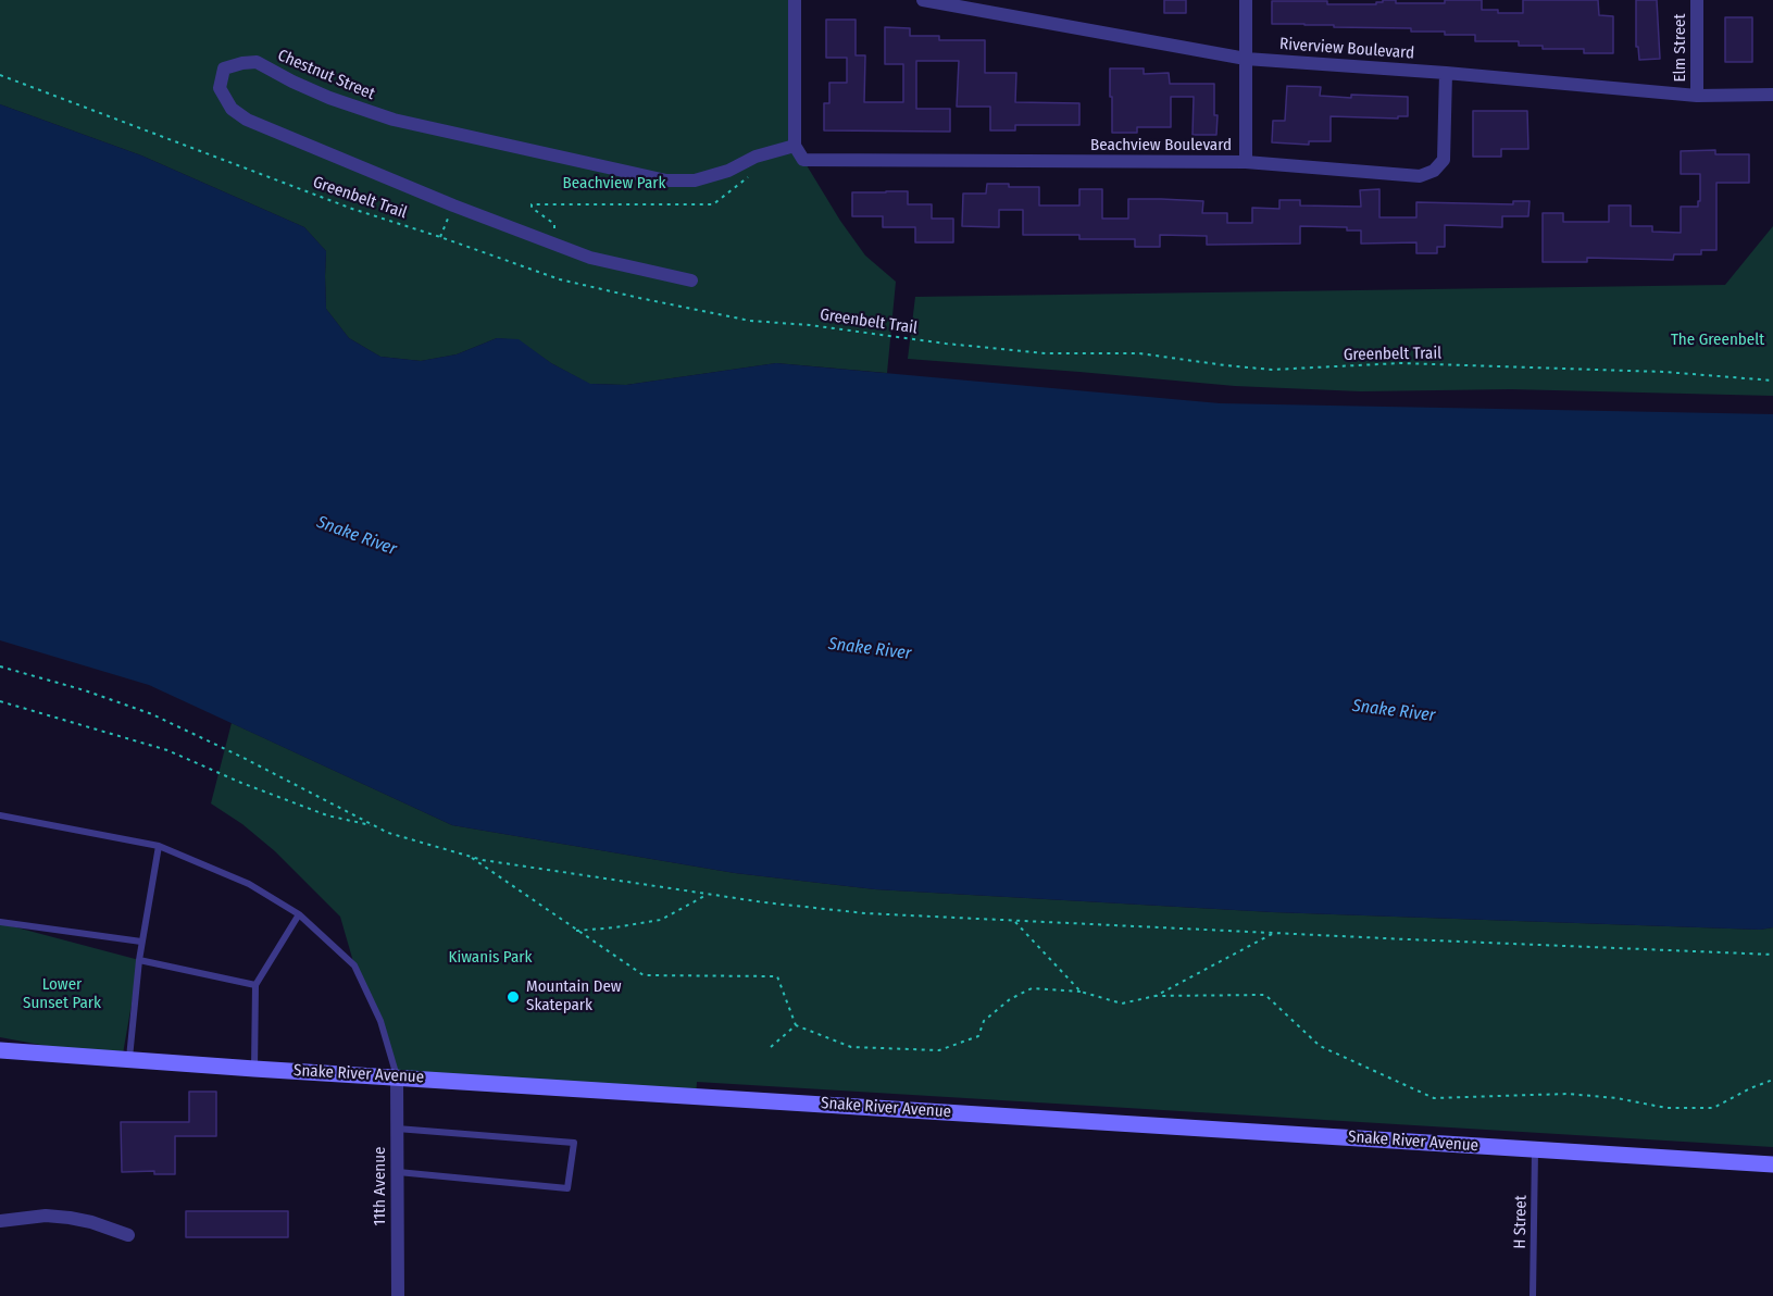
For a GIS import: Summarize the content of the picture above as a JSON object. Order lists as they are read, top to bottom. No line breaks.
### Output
{"streets":{"main road":["Snake River Avenue"],"street":["Elm Street","Riverview Boulevard","Chestnut Street","Beachview Boulevard","11th Avenue"],"lane":["H Street"],"path":["Greenbelt Trail"]},"crossings":[["Elm Street","Riverview Boulevard"],["Riverview Boulevard","Beachview Boulevard"],["Chestnut Street","Beachview Boulevard"],["Snake River Avenue","11th Avenue"],["Snake River Avenue","H Street"]],"water":["Snake River"],"parks":["Beachview Park","The Greenbelt","Kiwanis Park","Lower Sunset Park"],"places":["Mountain Dew Skatepark"]}
